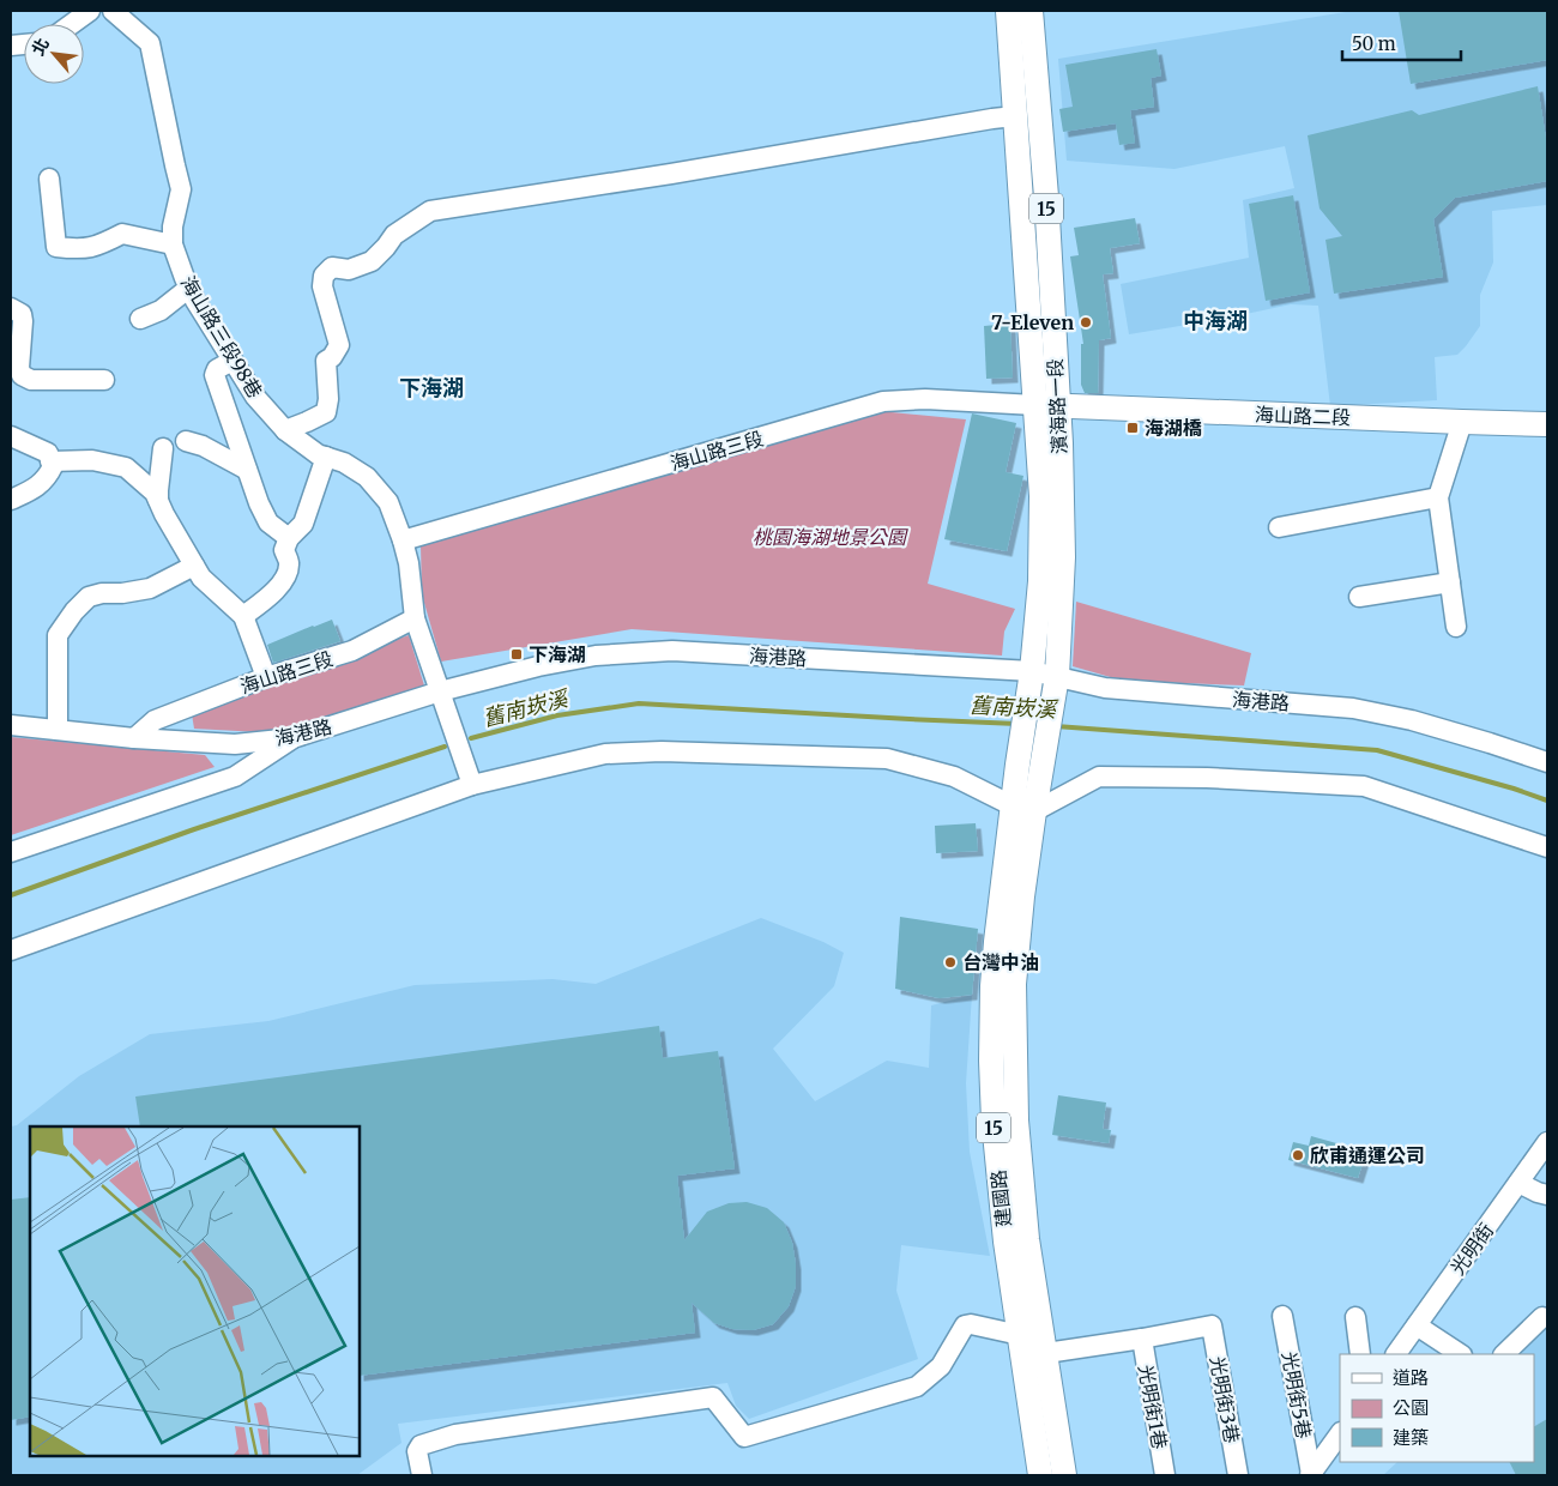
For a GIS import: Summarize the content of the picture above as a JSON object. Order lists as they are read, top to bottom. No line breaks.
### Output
{"streets":{"main road":["15","濱海路一段","海山路二段","建國路"],"street":["海山路三段98巷","海山路三段","海港路","光明街","光明街5巷","光明街3巷","光明街1巷"]},"crossings":[["海山路三段98巷","海山路三段"],["海山路三段98巷","海港路"],["濱海路一段","海山路二段"],["濱海路一段","海山路三段"],["濱海路一段","海港路"],["濱海路一段","建國路"],["海山路二段","海山路三段"],["海山路三段","海港路"],["海港路","建國路"],["光明街3巷","光明街1巷"]],"districts":["中海湖","下海湖"],"water":["舊南崁溪"],"parks":["桃園海湖地景公園"],"places":{"other":["7-Eleven","台灣中油","欣甫通運公司"],"transit":["海湖橋","下海湖"]},"legend":["道路","公園","建築"],"scale_bar":"50 m","north":"top left"}
